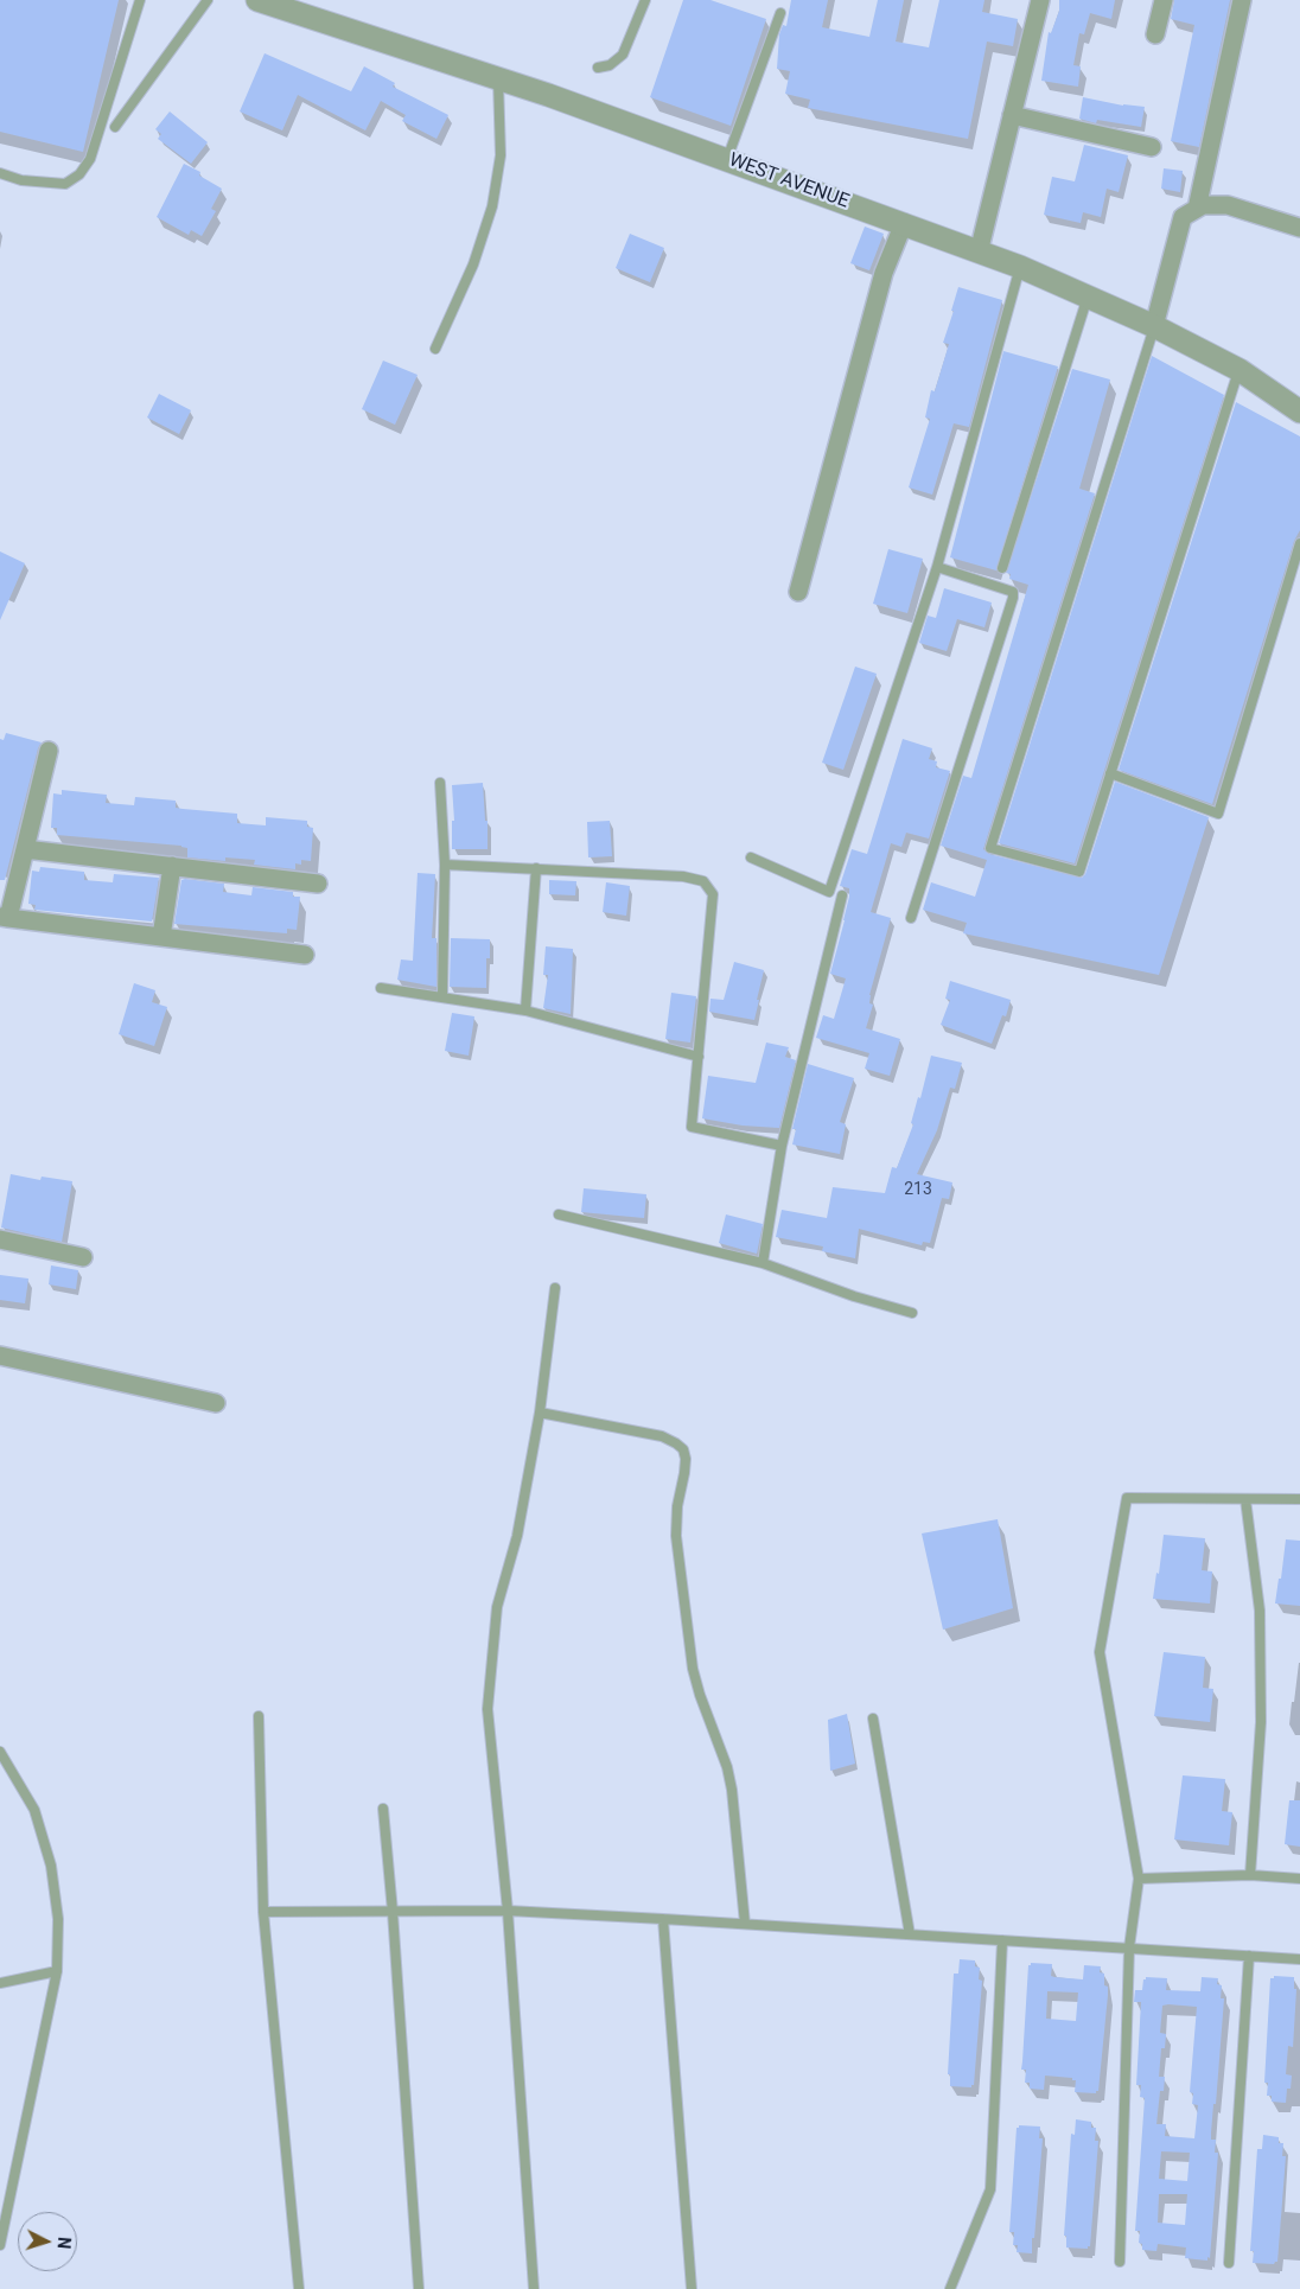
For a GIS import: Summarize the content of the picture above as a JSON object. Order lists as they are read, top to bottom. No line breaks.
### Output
{"streets":{"street":["WEST AVENUE"]},"house_numbers":["213"],"north":"right"}
